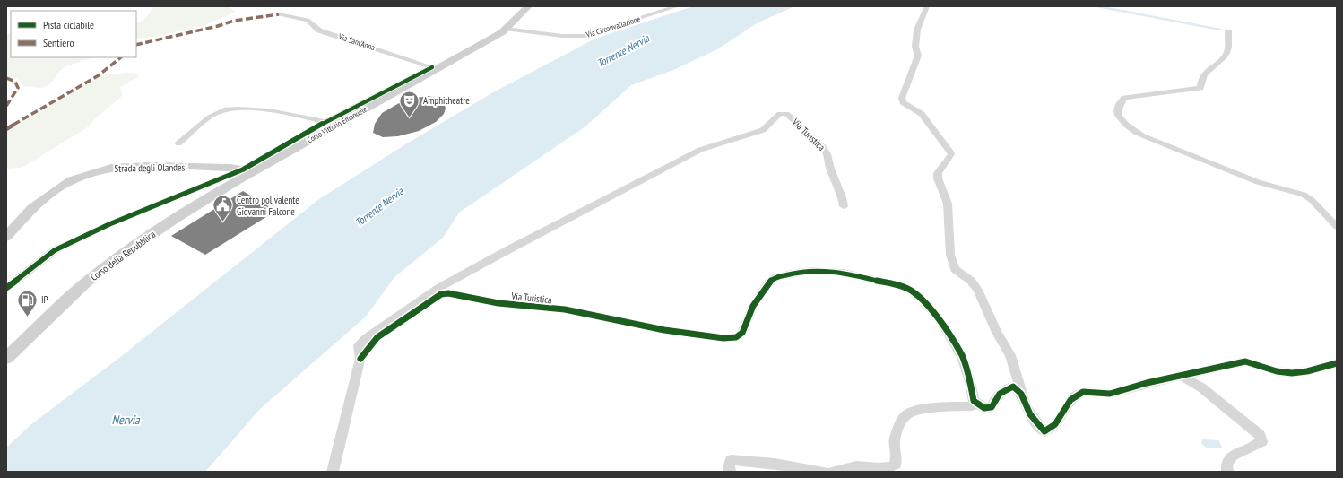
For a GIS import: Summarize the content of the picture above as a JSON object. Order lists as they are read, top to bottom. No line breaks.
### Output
{"streets":{"main road":["Corso Vittorio Emanuele","Strada degli Olandesi","Corso della Repubblica"],"street":["Via Circonvallazione","Via Sant'Anna","Via Turistica"]},"crossings":[["Via Circonvallazione","Corso Vittorio Emanuele"],["Via Sant'Anna","Corso Vittorio Emanuele"],["Corso Vittorio Emanuele","Strada degli Olandesi"],["Corso Vittorio Emanuele","Corso della Repubblica"],["Strada degli Olandesi","Corso della Repubblica"]],"water":["Torrente Nervia","Nervia"],"places":{"theatre":["Amphitheatre"],"public building":["Centro polivalente Giovanni Falcone"],"fuel station":["IP"]},"legend":["Pista ciclabile","Sentiero"]}
